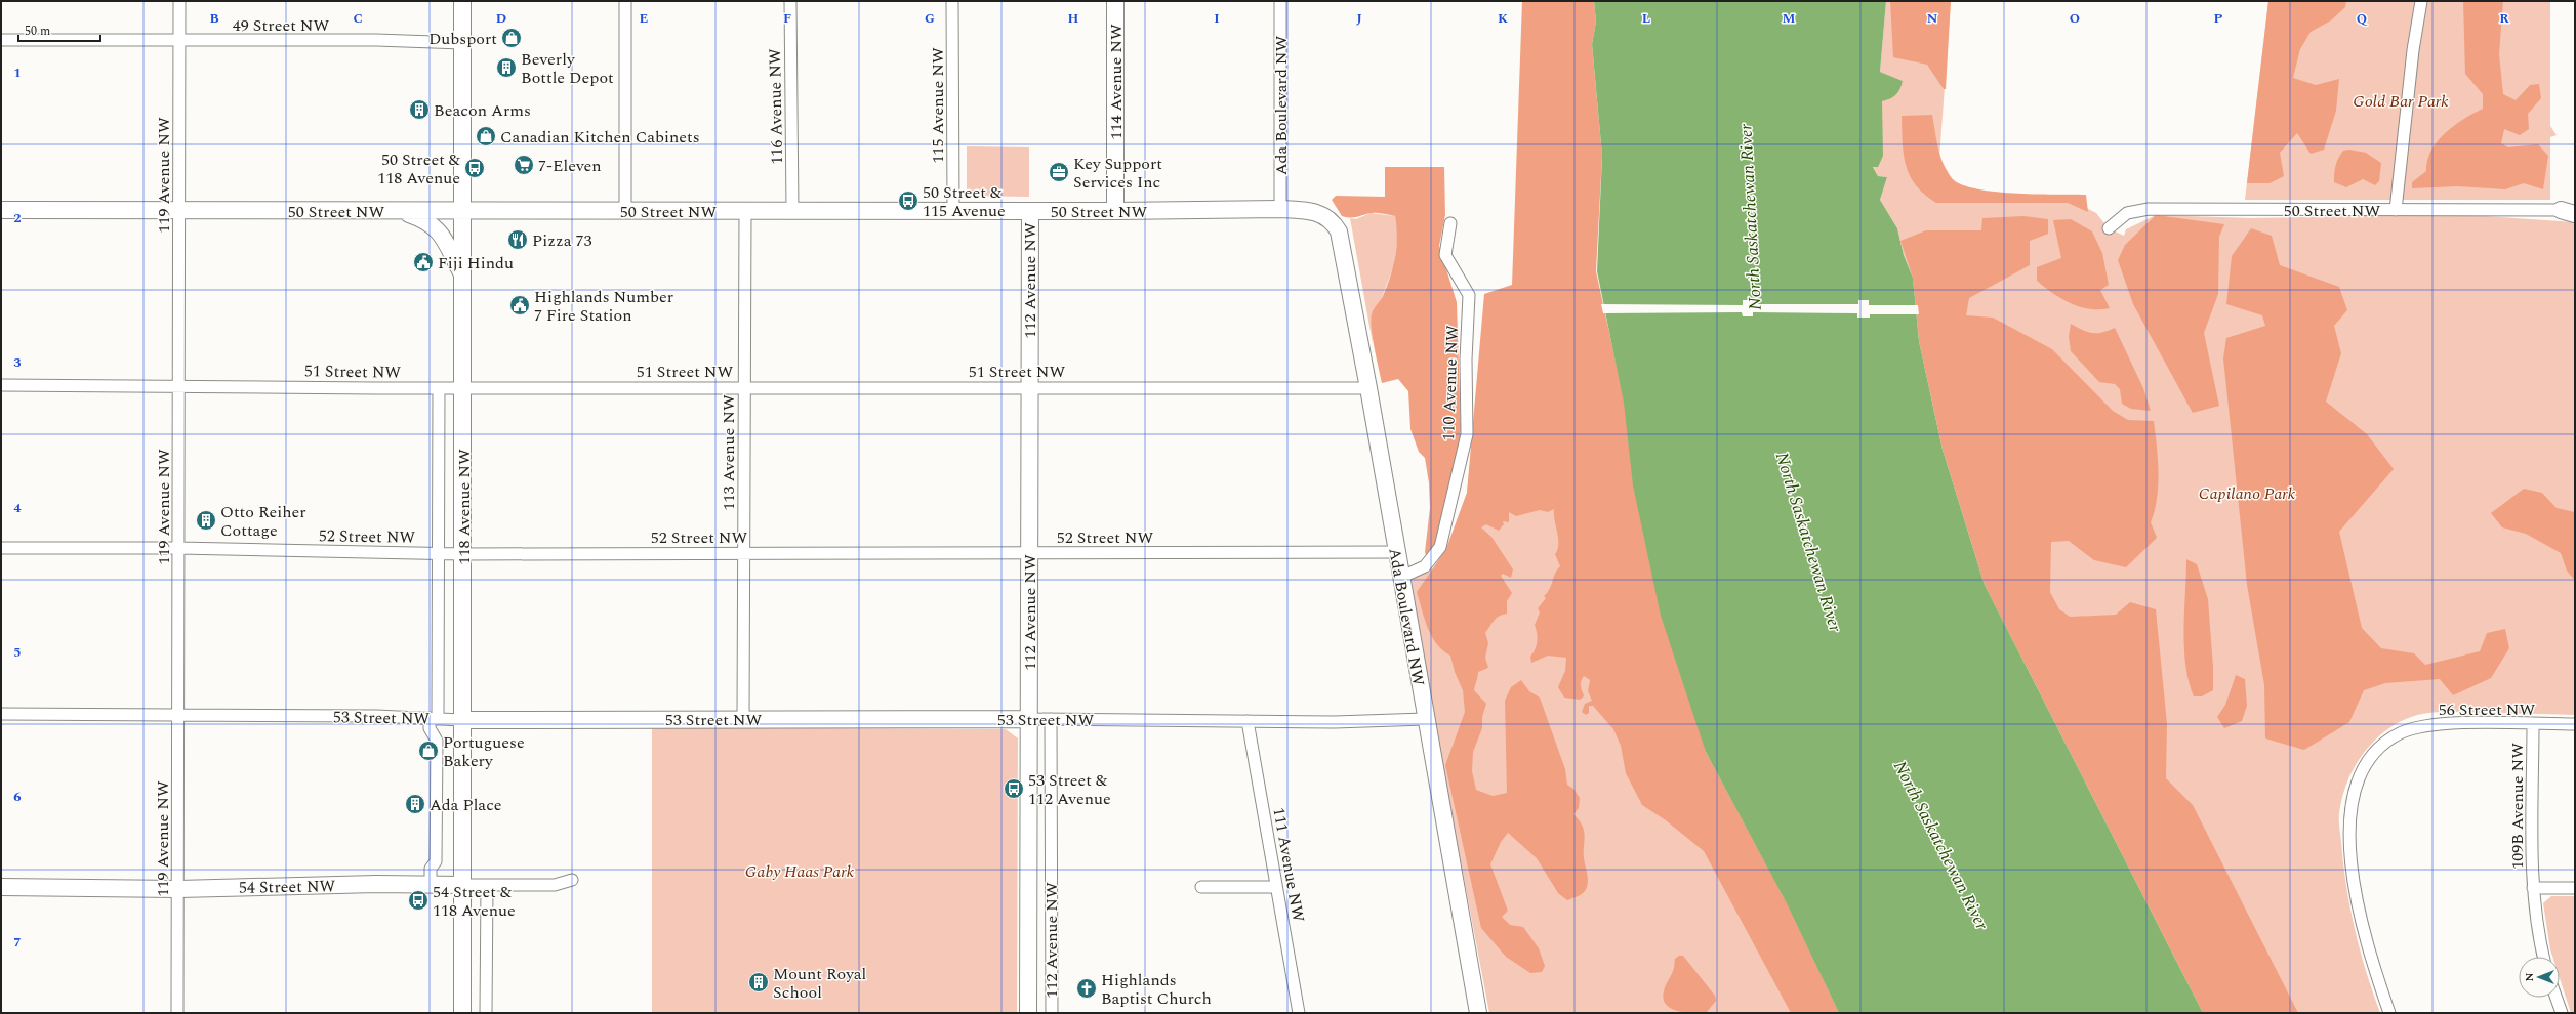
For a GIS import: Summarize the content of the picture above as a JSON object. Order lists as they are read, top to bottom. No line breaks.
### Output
{"streets":{"main road":["114 Avenue NW","Ada Boulevard NW","50 Street NW","112 Avenue NW","118 Avenue NW","53 Street NW","54 Street NW"],"street":["49 Street NW","115 Avenue NW","116 Avenue NW","119 Avenue NW","51 Street NW","110 Avenue NW","113 Avenue NW","52 Street NW","56 Street NW","109B Avenue NW","111 Avenue NW"]},"crossings":[["49 Street NW","119 Avenue NW"],["49 Street NW","118 Avenue NW"],["114 Avenue NW","50 Street NW"],["115 Avenue NW","50 Street NW"],["Ada Boulevard NW","50 Street NW"],["Ada Boulevard NW","51 Street NW"],["Ada Boulevard NW","110 Avenue NW"],["Ada Boulevard NW","52 Street NW"],["Ada Boulevard NW","53 Street NW"],["116 Avenue NW","50 Street NW"],["119 Avenue NW","50 Street NW"],["119 Avenue NW","51 Street NW"],["119 Avenue NW","52 Street NW"],["119 Avenue NW","53 Street NW"],["119 Avenue NW","54 Street NW"],["50 Street NW","112 Avenue NW"],["50 Street NW","113 Avenue NW"],["50 Street NW","118 Avenue NW"],["112 Avenue NW","51 Street NW"],["112 Avenue NW","52 Street NW"],["112 Avenue NW","53 Street NW"],["51 Street NW","113 Avenue NW"],["51 Street NW","118 Avenue NW"],["113 Avenue NW","52 Street NW"],["113 Avenue NW","53 Street NW"],["118 Avenue NW","52 Street NW"],["118 Avenue NW","53 Street NW"],["118 Avenue NW","54 Street NW"],["56 Street NW","109B Avenue NW"],["53 Street NW","111 Avenue NW"]],"water":["North Saskatchewan River"],"parks":["Gold Bar Park","Capilano Park","Gaby Haas Park"],"places":{"shop":["Dubsport","Canadian Kitchen Cabinets","Portuguese Bakery"],"building":["Beverly Bottle Depot","Beacon Arms","Otto Reiher Cottage","Ada Place","Mount Royal School"],"supermarket":["7-Eleven"],"bus stop":["50 Street & 118 Avenue","50 Street & 115 Avenue","53 Street & 112 Avenue","54 Street & 118 Avenue"],"office":["Key Support Services Inc"],"restaurant":["Pizza 73"],"public building":["Fiji Hindu","Highlands Number 7 Fire Station"],"church":["Highlands Baptist Church"]},"scale_bar":"50 m","north":"left","grid":{"columns":["B","C","D","E","F","G","H","I","J","K","L","M","N","O","P","Q","R"],"rows":["1","2","3","4","5","6","7"]}}
